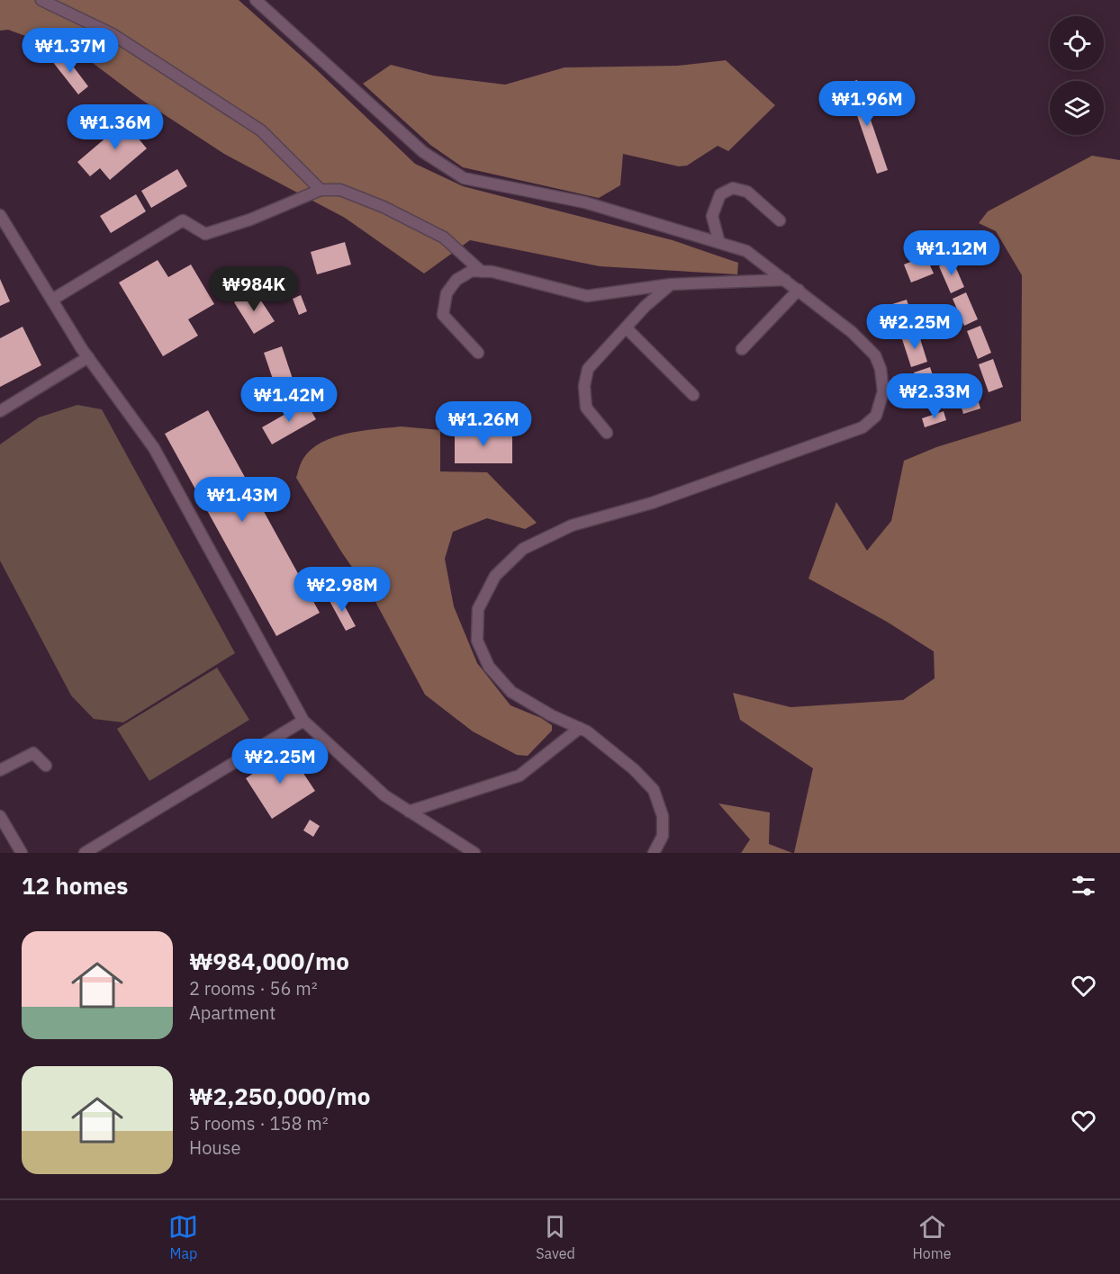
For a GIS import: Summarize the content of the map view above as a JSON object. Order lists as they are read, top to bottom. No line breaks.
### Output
{"page":{"price":["₩1.37M","₩1.96M","₩1.36M","₩1.12M","₩984K","₩2.25M","₩2.33M","₩1.42M","₩1.26M","₩1.43M","₩2.98M","₩2.25M"],"heading":"12 homes","list":[{"name":"₩984,000/mo","note":"2 rooms · 56 m² · Apartment"},{"name":"₩2,250,000/mo","note":"5 rooms · 158 m² · House"}],"tabs":["Map","Saved","Home"]}}
